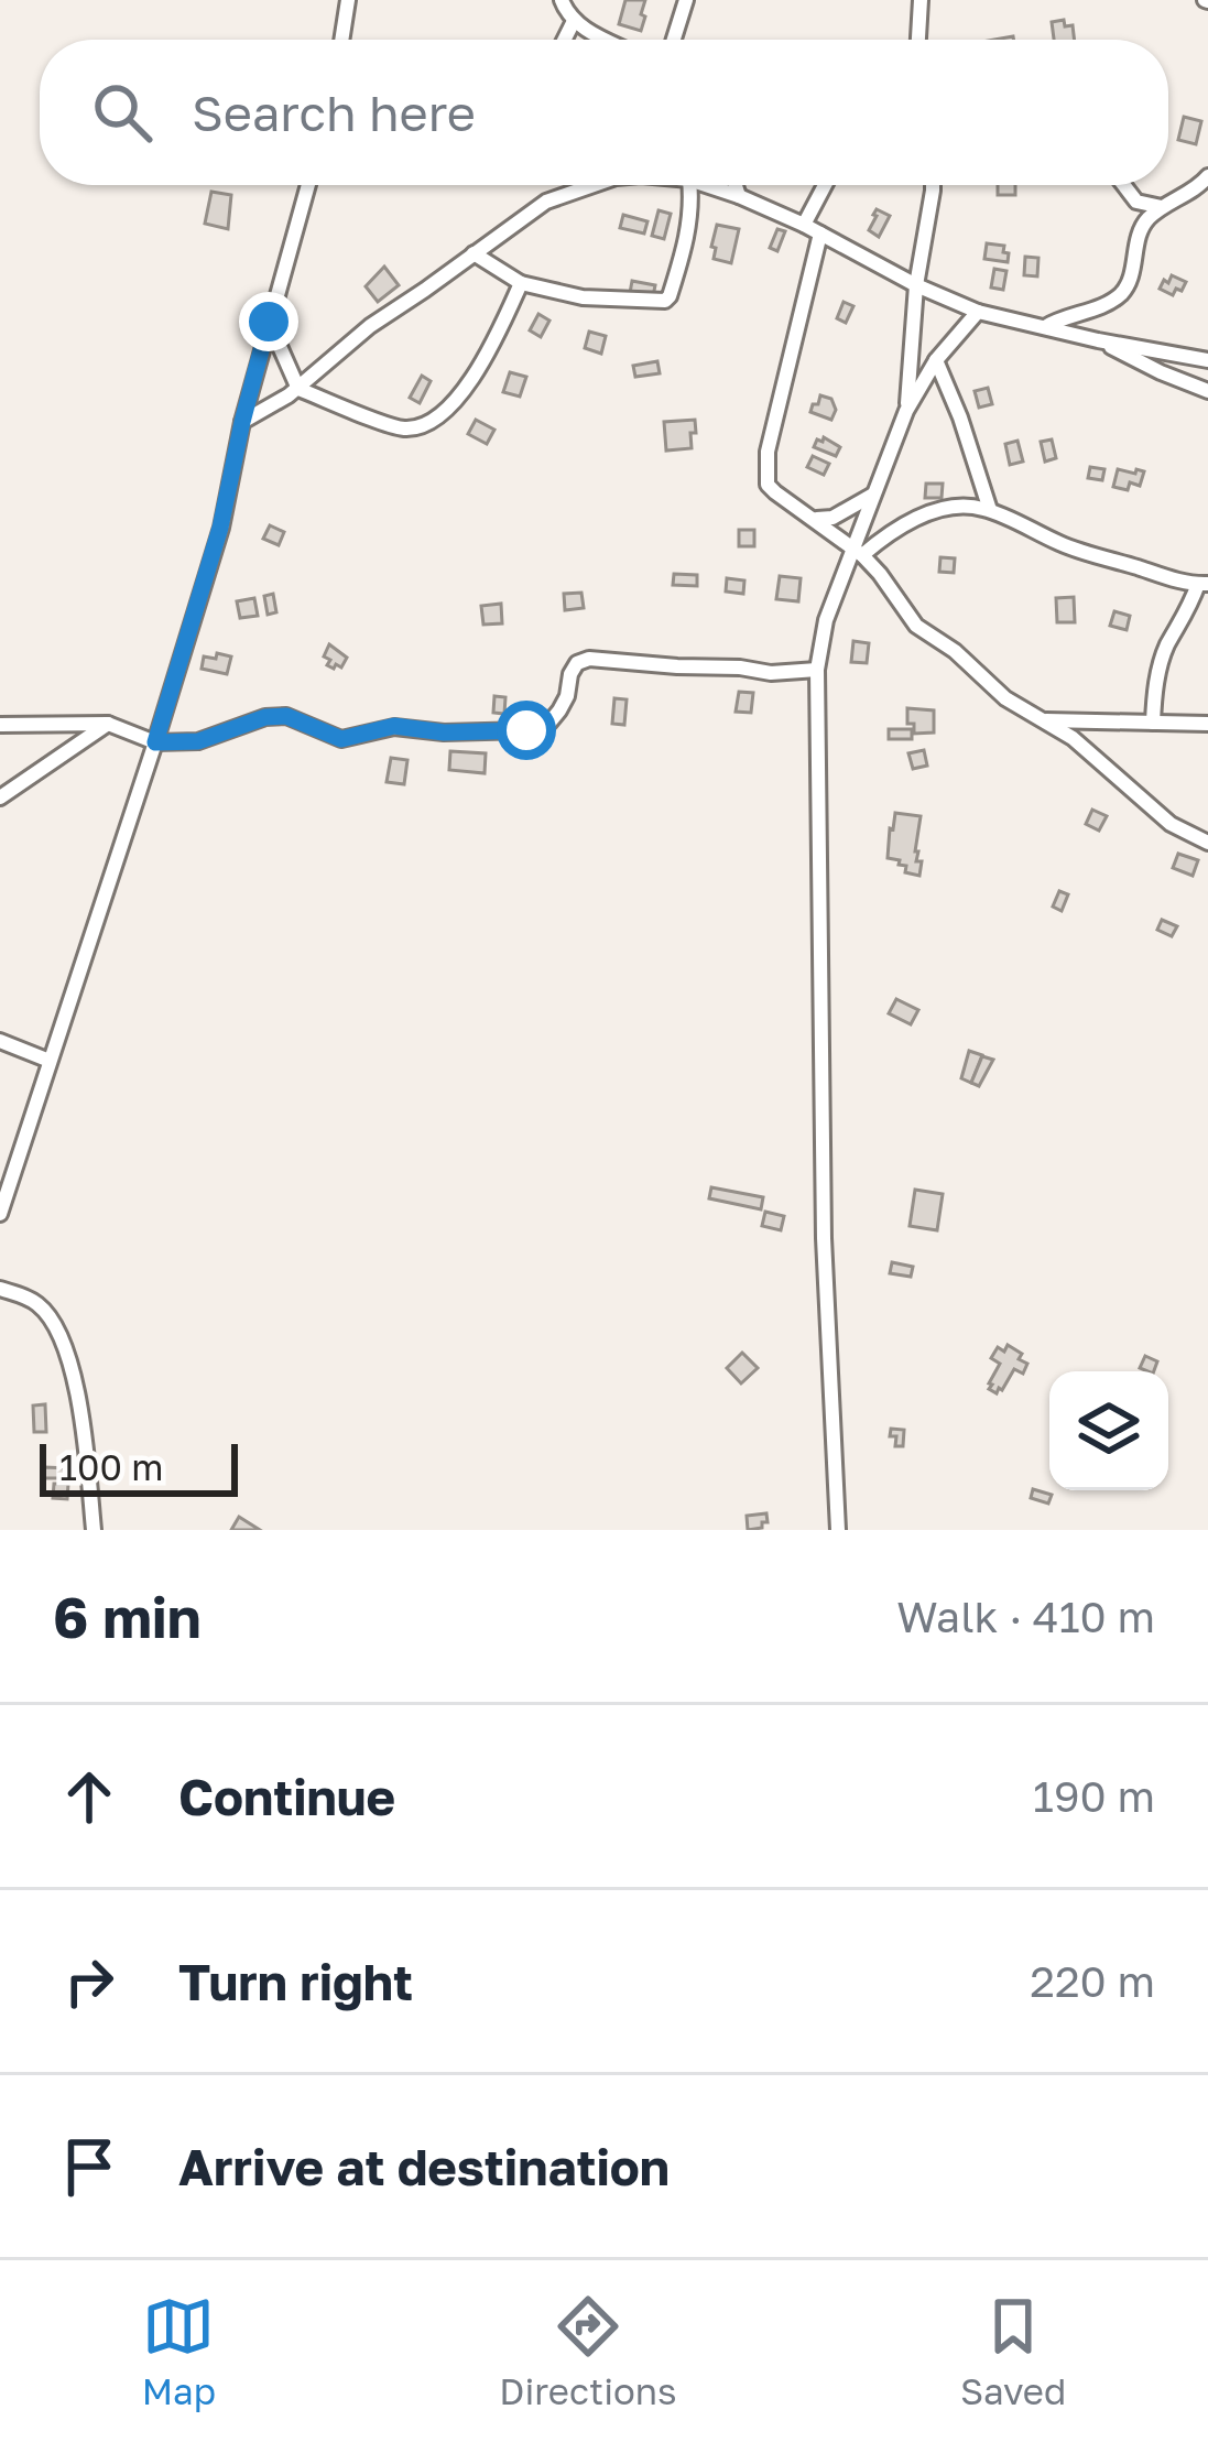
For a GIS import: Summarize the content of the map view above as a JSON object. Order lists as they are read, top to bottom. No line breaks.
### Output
{"scale_bar":"100 m","page":{"search":"Search here","scale":"100 m","heading":["6 min","Walk · 410 m"],"list":[["Continue","190 m"],["Turn right","220 m"],"Arrive at destination"],"nav":["Map","Directions","Saved"]}}
